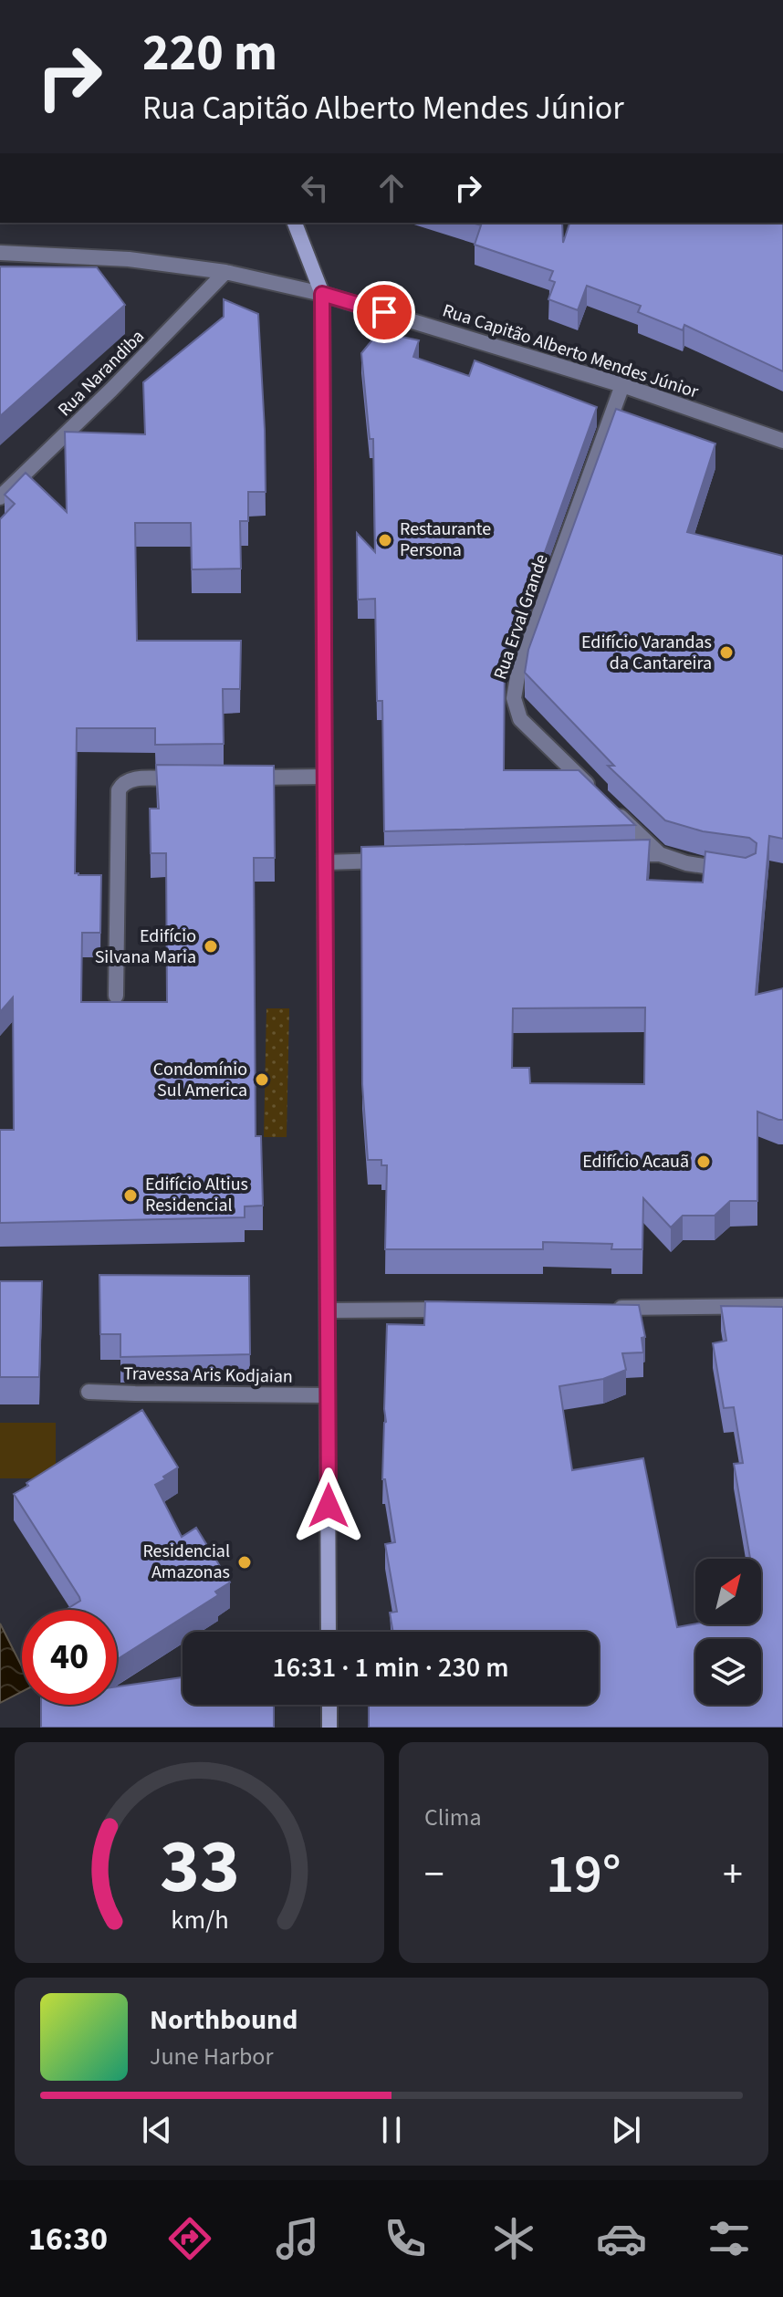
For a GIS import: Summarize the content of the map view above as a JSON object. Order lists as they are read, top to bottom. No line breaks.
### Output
{"streets":{"street":["Rua Capitão Alberto Mendes Júnior","Rua Narandiba","Rua Erval Grande","Travessa Aris Kodjaian"]},"crossings":[["Rua Capitão Alberto Mendes Júnior","Rua Narandiba"],["Rua Capitão Alberto Mendes Júnior","Rua Erval Grande"]],"places":["Restaurante Persona","Edifício Varandas da Cantareira","Edifício Silvana Maria","Condomínio Sul America","Edifício Acauã","Edifício Altius Residencial","Residencial Amazonas"],"north":"top right","page":{"turn":["220 m","Rua Capitão Alberto Mendes Júnior"],"limit":"40","trip":"16:31 · 1 min · 230 m","tile":"Clima","heat":["−","19°","+"],"song":["Northbound","June Harbor"],"tabs":"16:30","gauge":["33","km/h"]}}
